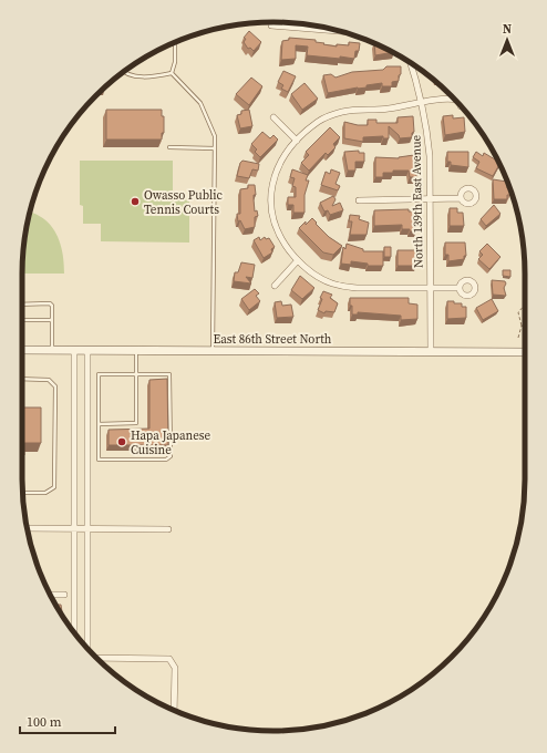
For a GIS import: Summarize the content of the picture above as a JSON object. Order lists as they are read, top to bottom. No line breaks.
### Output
{"streets":{"main road":["East 86th Street North"],"street":["North 139th East Avenue"]},"crossings":[["North 139th East Avenue","East 86th Street North"]],"places":["Owasso Public Tennis Courts","Hapa Japanese Cuisine"],"scale_bar":"100 m","north":"top"}
